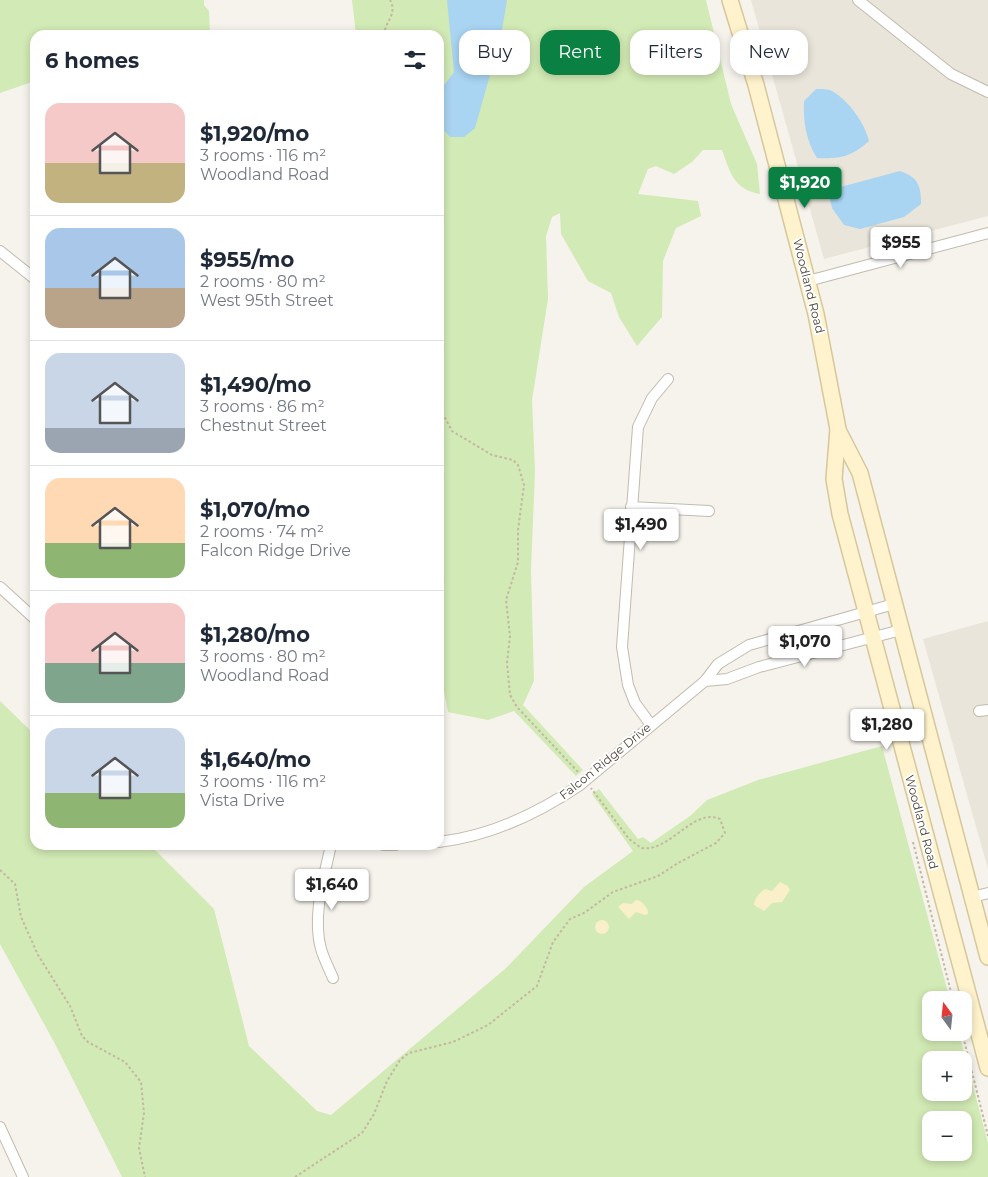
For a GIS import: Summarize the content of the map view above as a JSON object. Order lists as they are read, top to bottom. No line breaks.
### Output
{"streets":{"main road":["Woodland Road"],"street":["Falcon Ridge Drive"]},"crossings":[["Woodland Road","Falcon Ridge Drive"]],"north":"top","page":{"chip":["Buy","Rent","Filters","New"],"heading":"6 homes","list":[{"name":"$1,920/mo","note":"3 rooms · 116 m² · Woodland Road"},{"name":"$955/mo","note":"2 rooms · 80 m² · West 95th Street"},{"name":"$1,490/mo","note":"3 rooms · 86 m² · Chestnut Street"},{"name":"$1,070/mo","note":"2 rooms · 74 m² · Falcon Ridge Drive"},{"name":"$1,280/mo","note":"3 rooms · 80 m² · Woodland Road"},{"name":"$1,640/mo","note":"3 rooms · 116 m² · Vista Drive"}],"price":["$1,920","$955","$1,490","$1,070","$1,280","$1,640"],"map_buttons":["+","−"]}}
